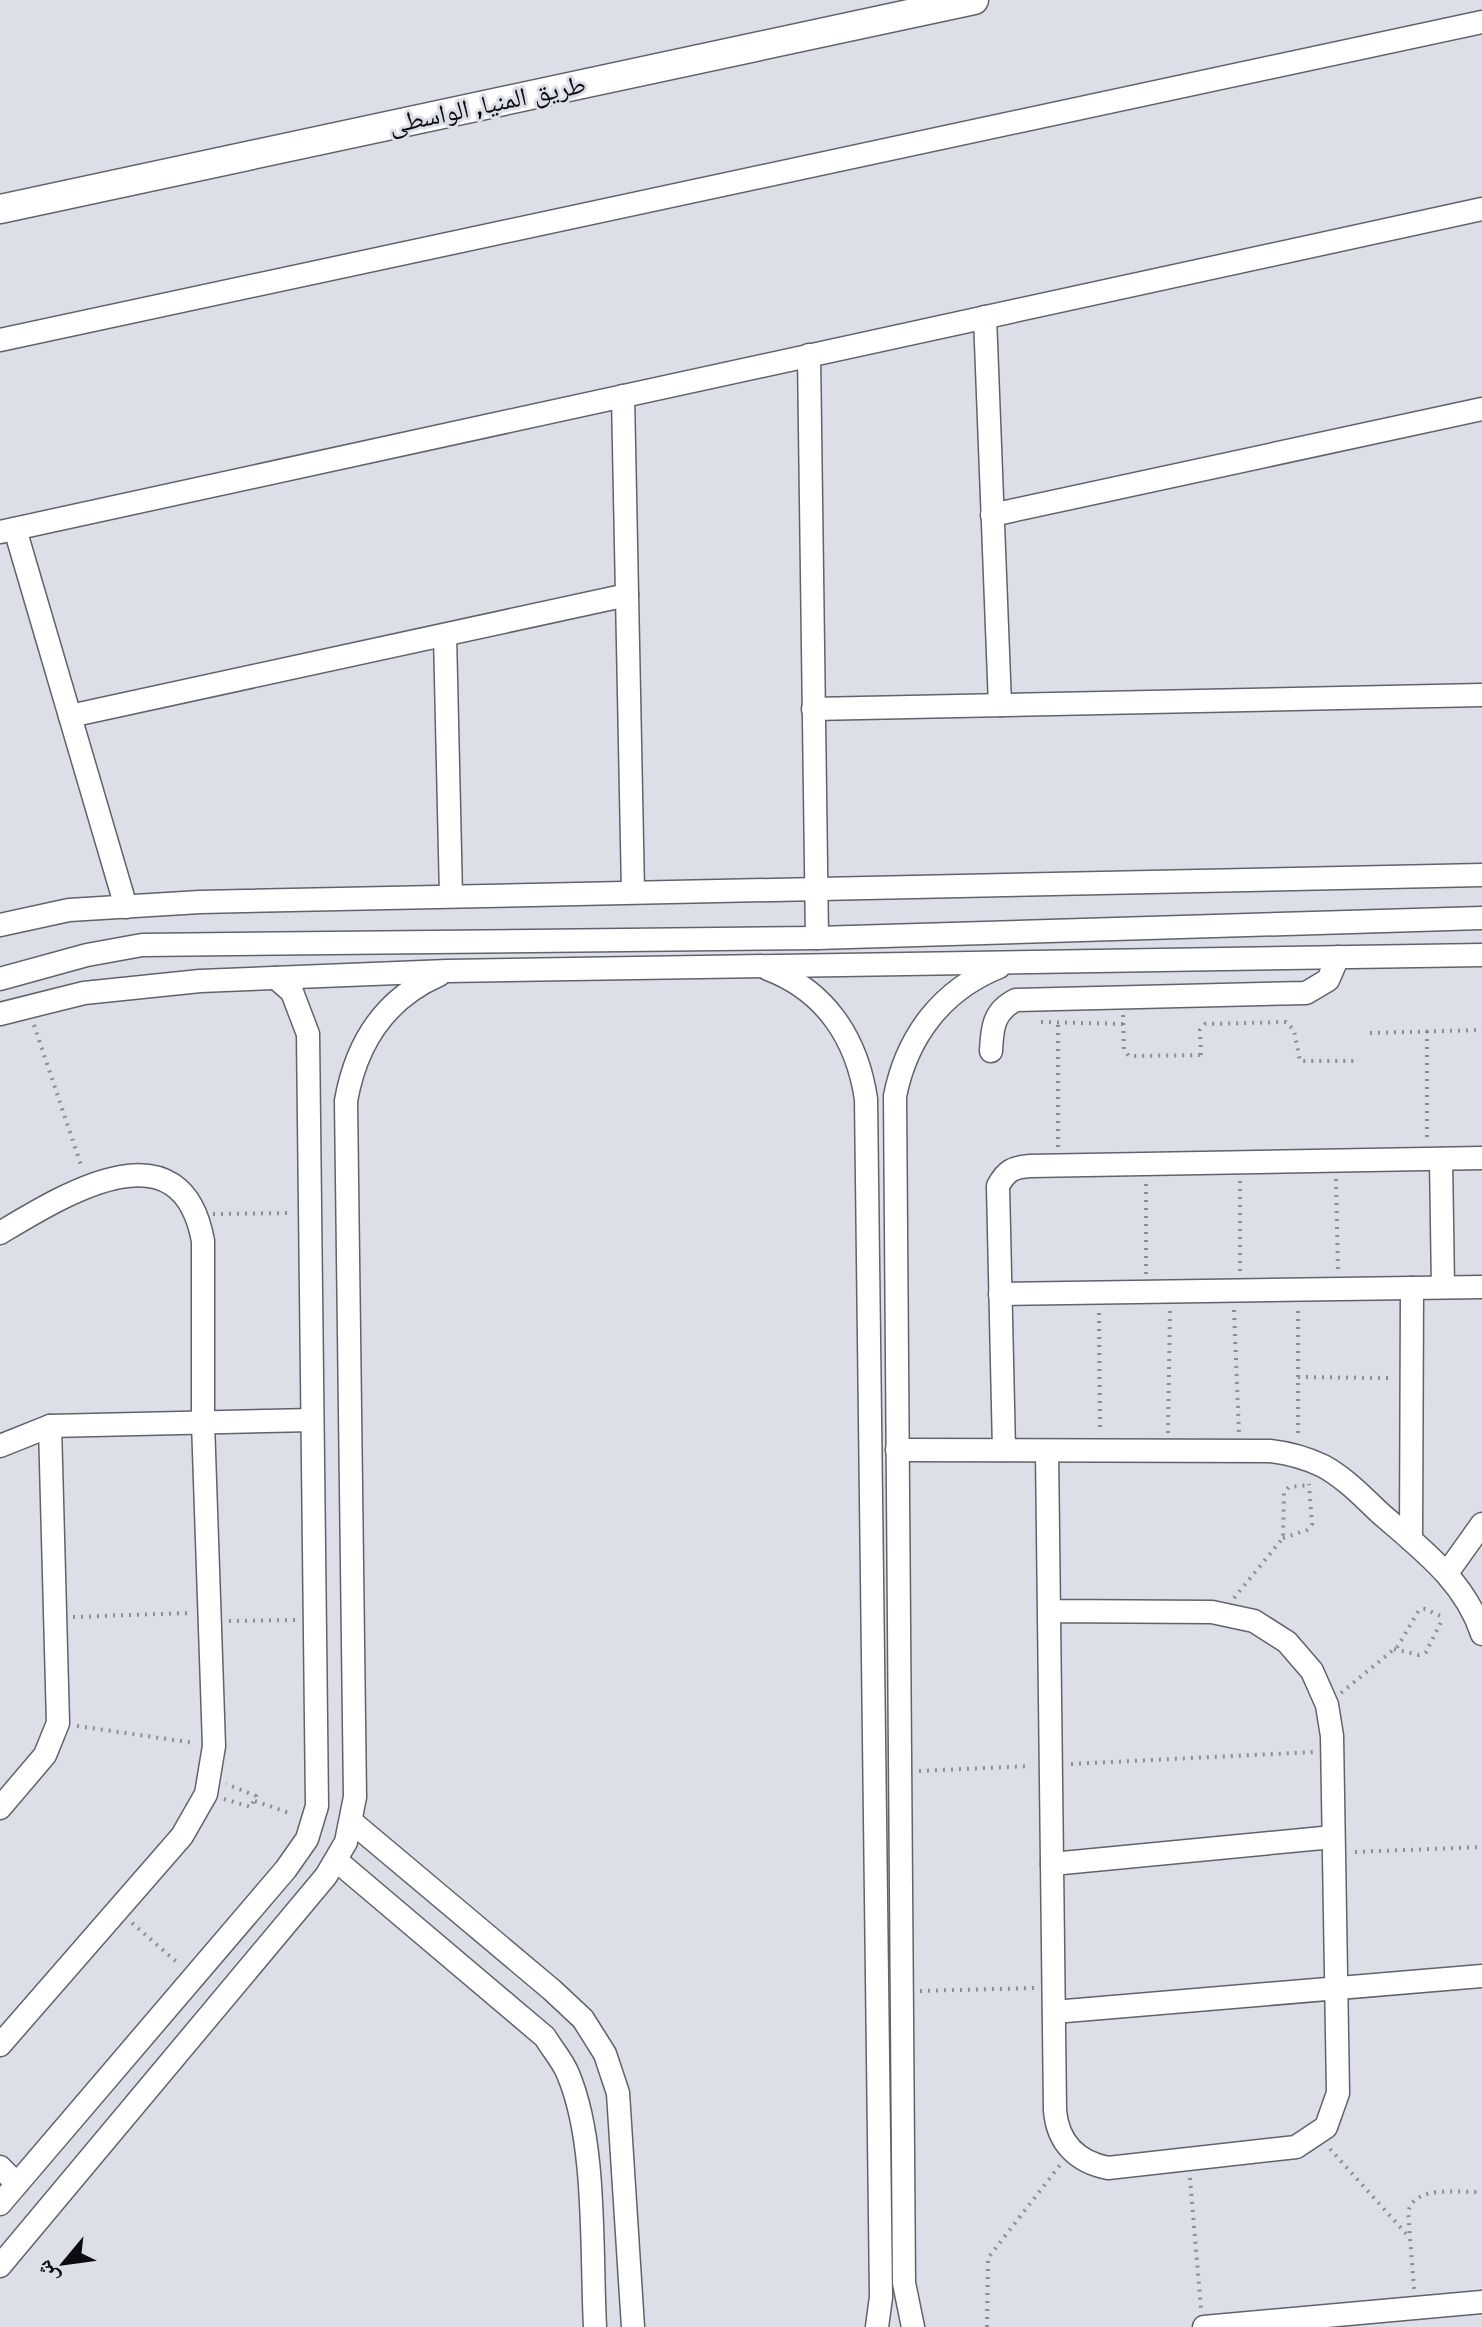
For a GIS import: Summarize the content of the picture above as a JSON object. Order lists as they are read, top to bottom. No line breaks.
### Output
{"streets":{"main road":["طريق المنيا, الواسطى"]},"north":"bottom left"}
